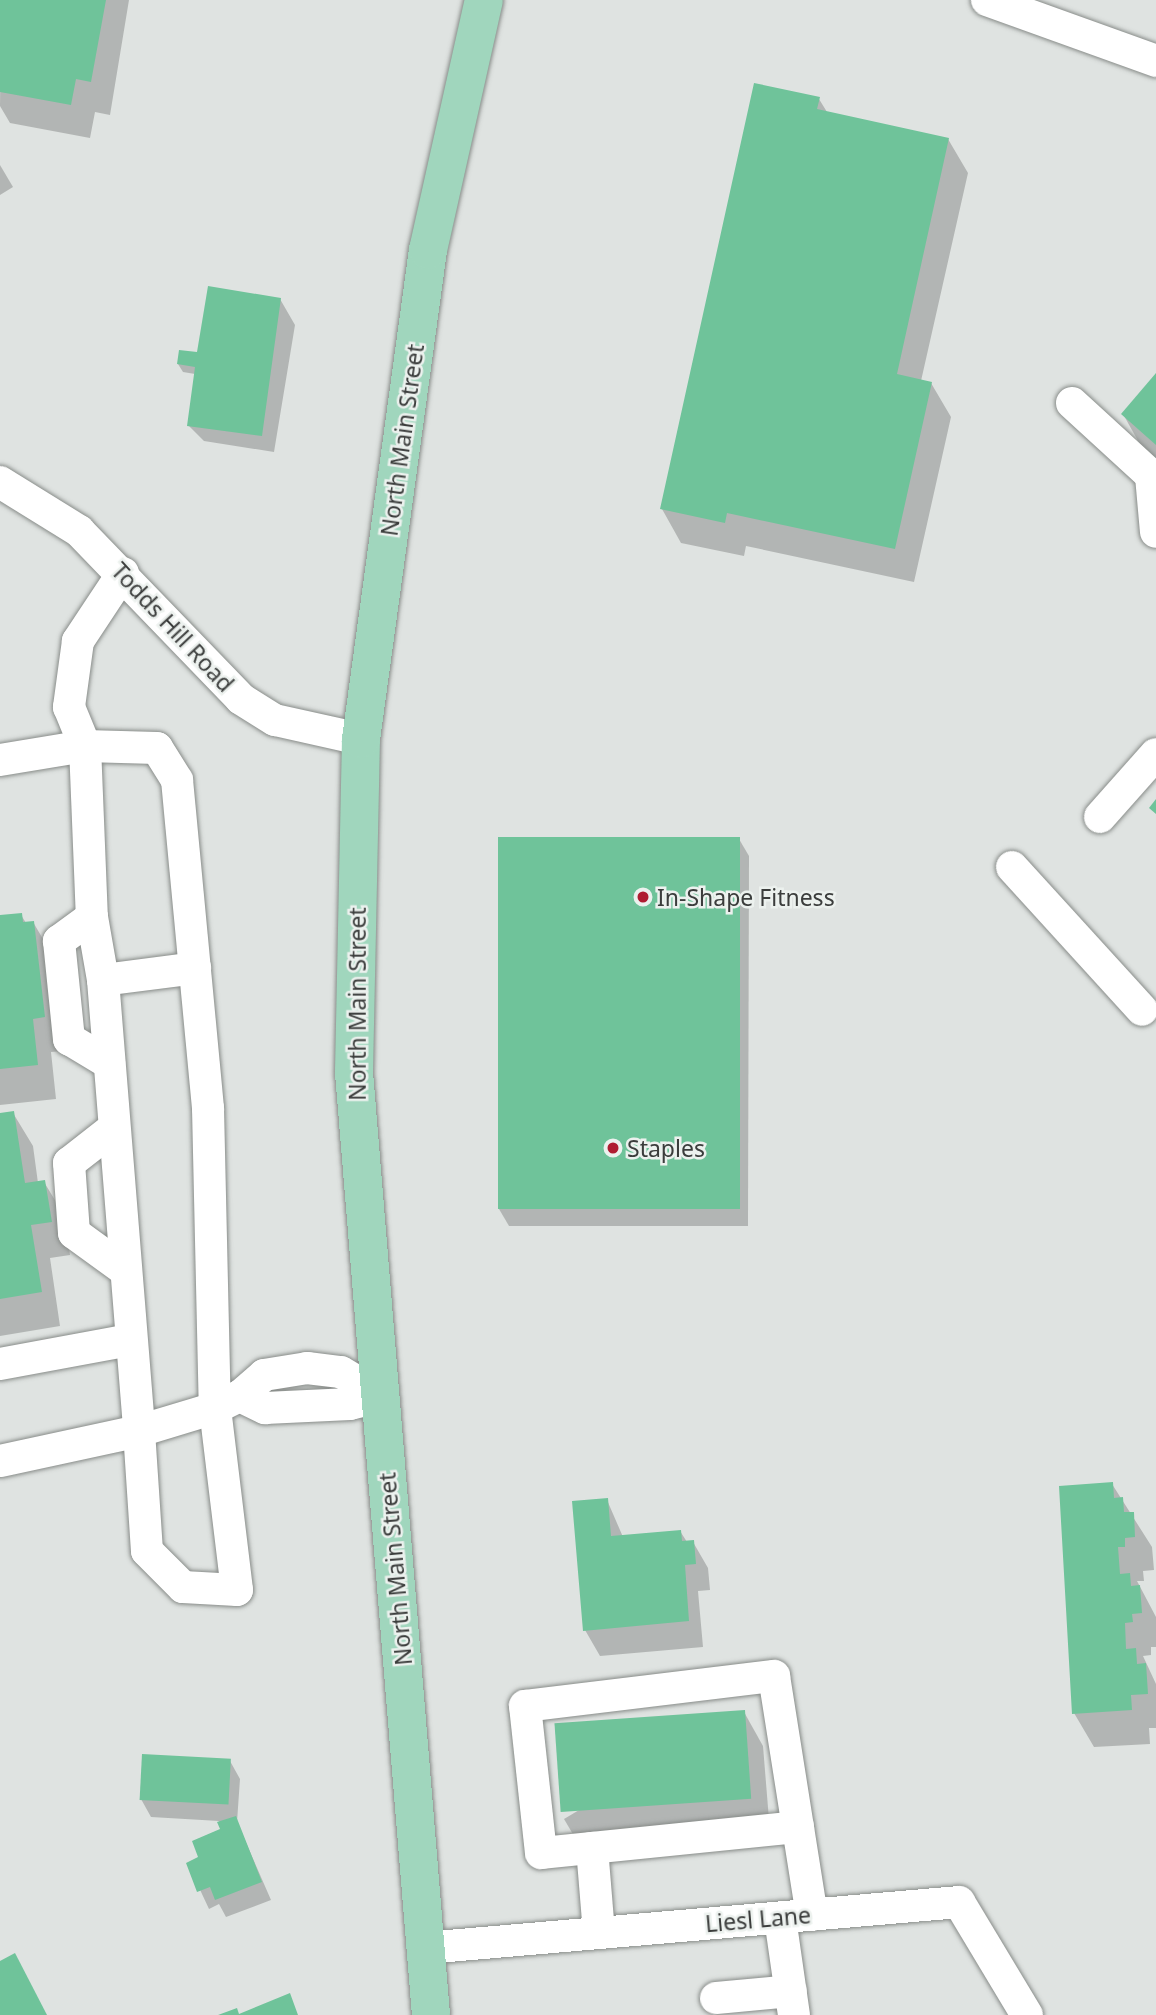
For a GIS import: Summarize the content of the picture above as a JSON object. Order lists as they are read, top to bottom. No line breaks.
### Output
{"streets":{"main road":["North Main Street"],"street":["Todds Hill Road","Liesl Lane"]},"crossings":[["North Main Street","Todds Hill Road"],["North Main Street","Liesl Lane"]],"places":["In-Shape Fitness","Staples"]}
